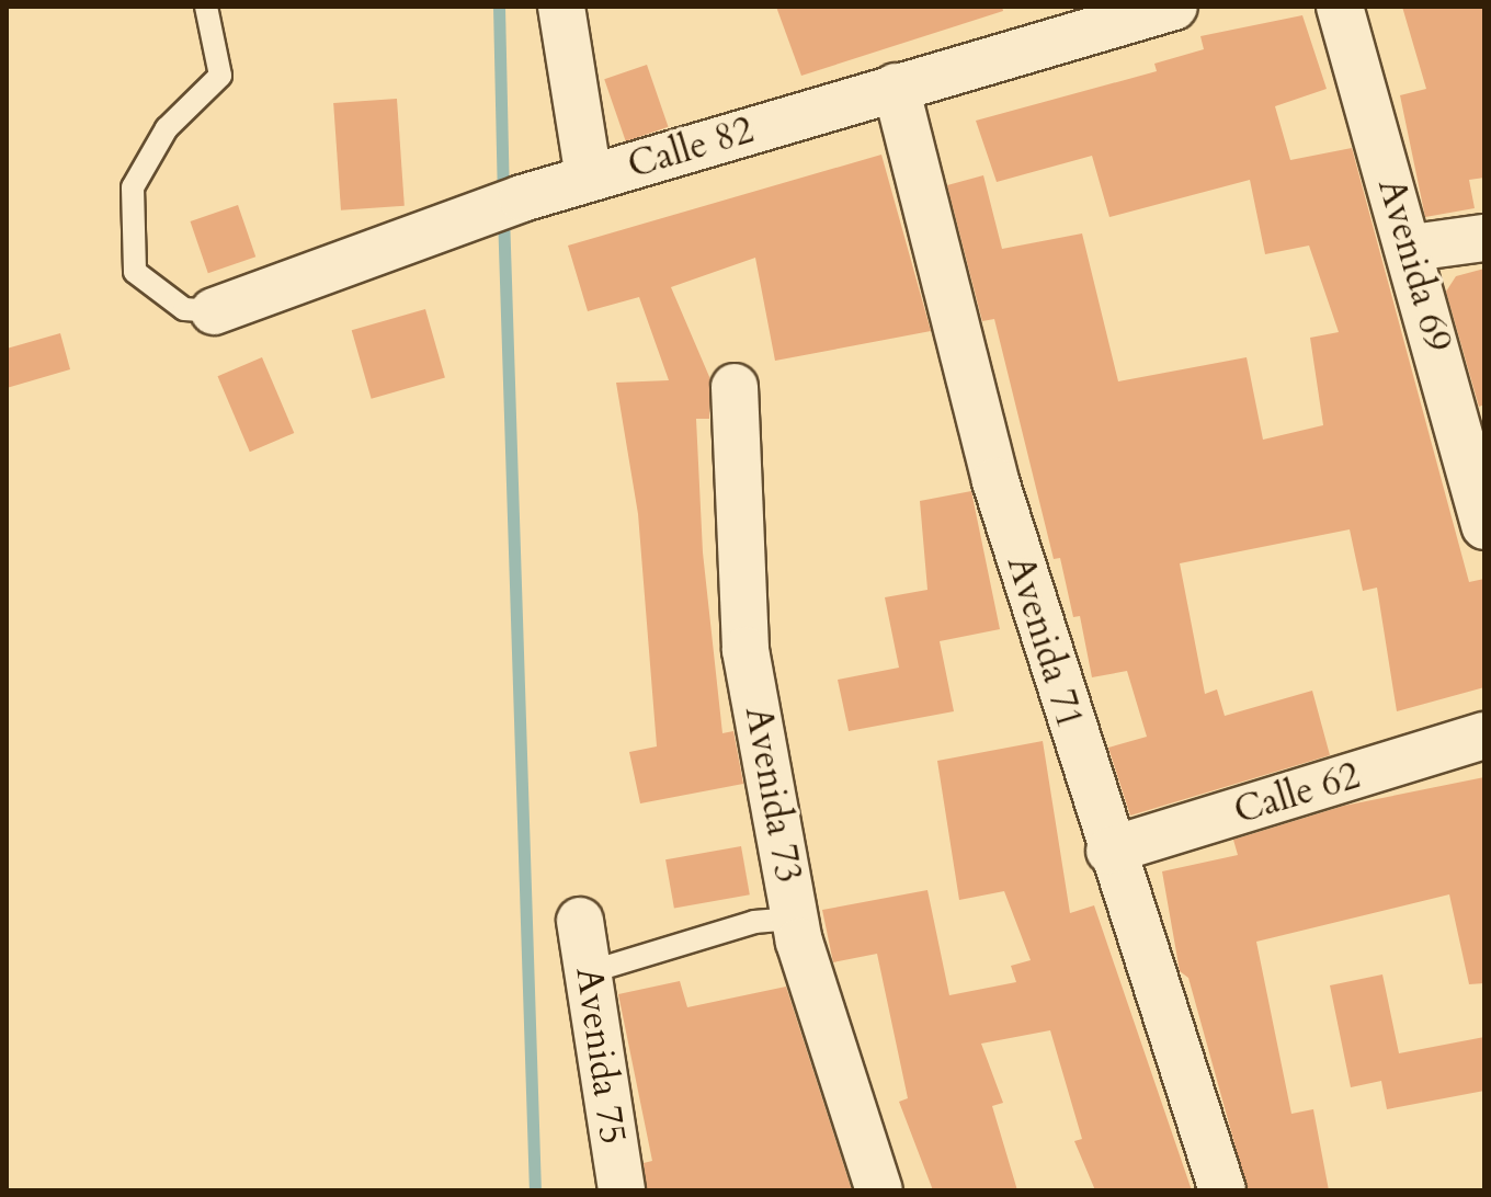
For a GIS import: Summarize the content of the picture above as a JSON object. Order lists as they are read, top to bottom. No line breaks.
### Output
{"streets":{"street":["Calle 82","Avenida 69","Avenida 71","Calle 62","Avenida 73","Avenida 75"]},"crossings":[["Calle 82","Avenida 71"],["Avenida 71","Calle 62"]]}
